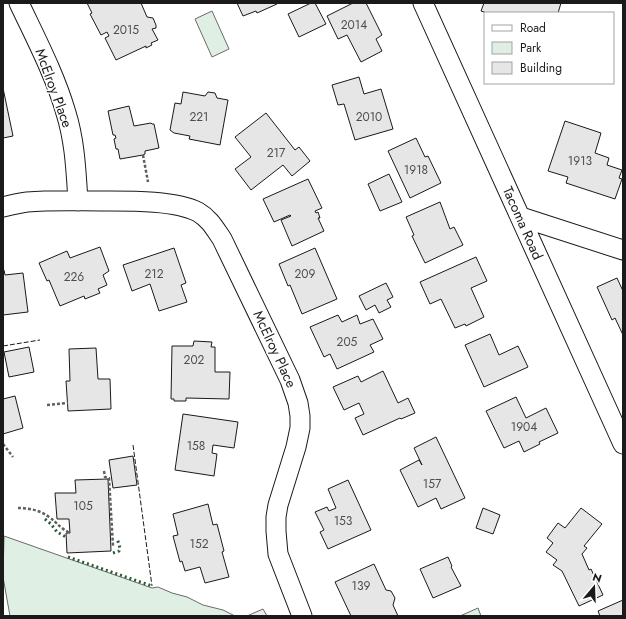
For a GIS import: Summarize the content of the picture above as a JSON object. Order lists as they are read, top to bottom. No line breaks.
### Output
{"streets":{"street":["McElroy Place","Tacoma Road"]},"house_numbers":["2014","2015","221","2010","217","1913","1918","212","209","226","205","202","1904","158","157","105","153","152","139"],"legend":["Road","Park","Building"],"north":"top"}
